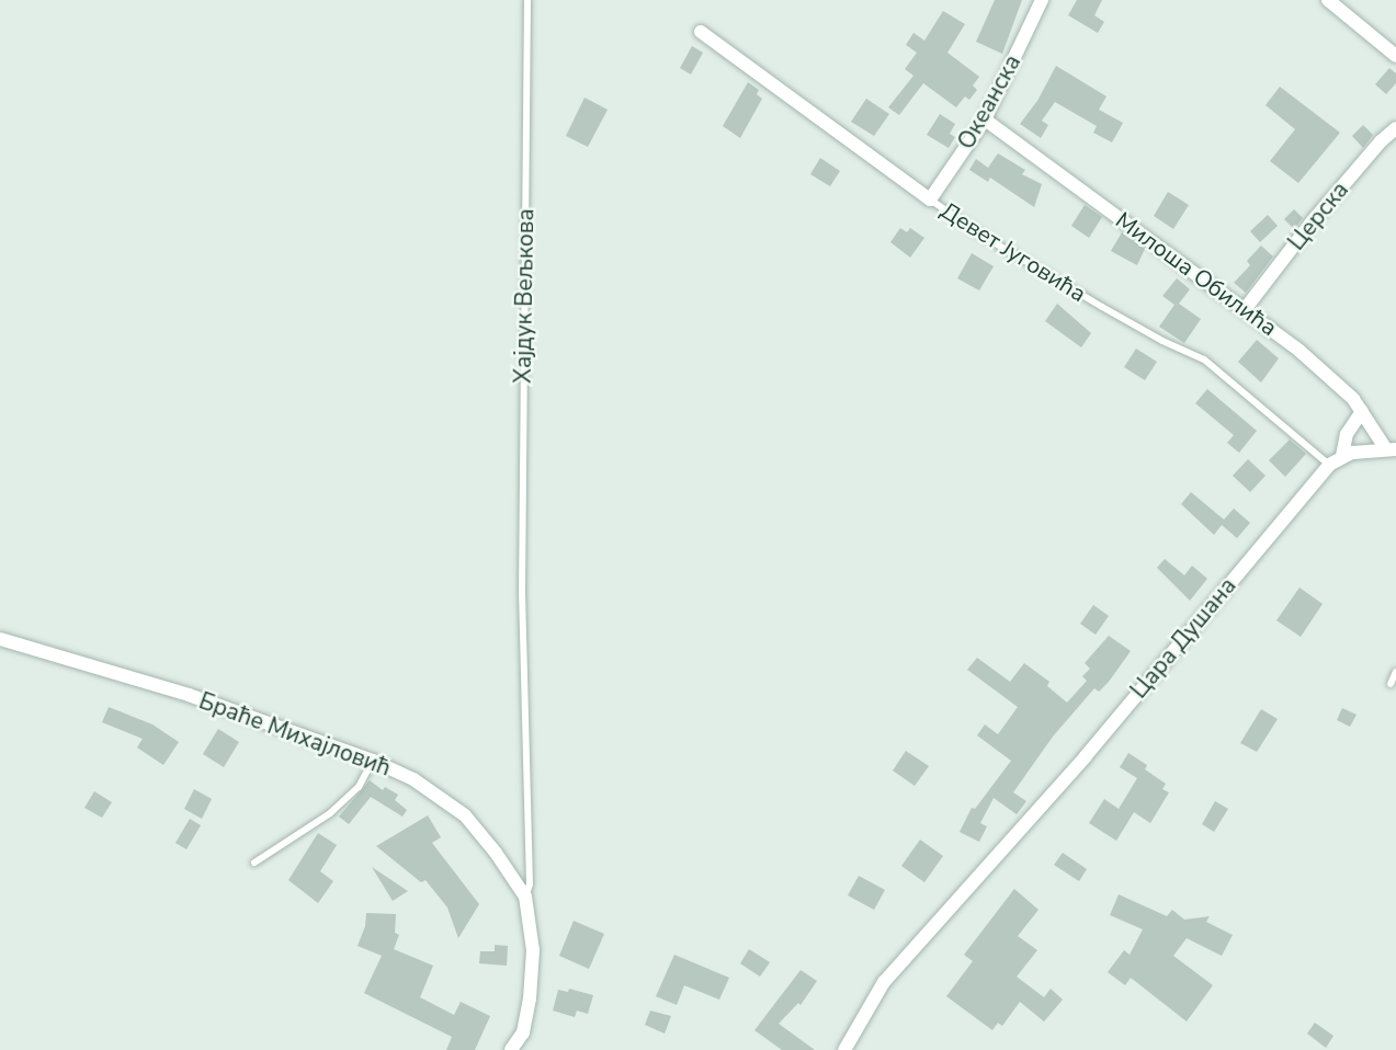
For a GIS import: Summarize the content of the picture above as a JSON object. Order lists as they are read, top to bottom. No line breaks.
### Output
{"streets":{"street":["Океанска","Церска","Девет Југовића","Милоша Обилића","Цара Душана","Браће Михајловић"],"lane":["Хајдук Вељкова"]},"crossings":[["Океанска","Девет Југовића"],["Океанска","Милоша Обилића"],["Церска","Милоша Обилића"],["Девет Југовића","Цара Душана"],["Милоша Обилића","Цара Душана"],["Хајдук Вељкова","Браће Михајловић"]]}
